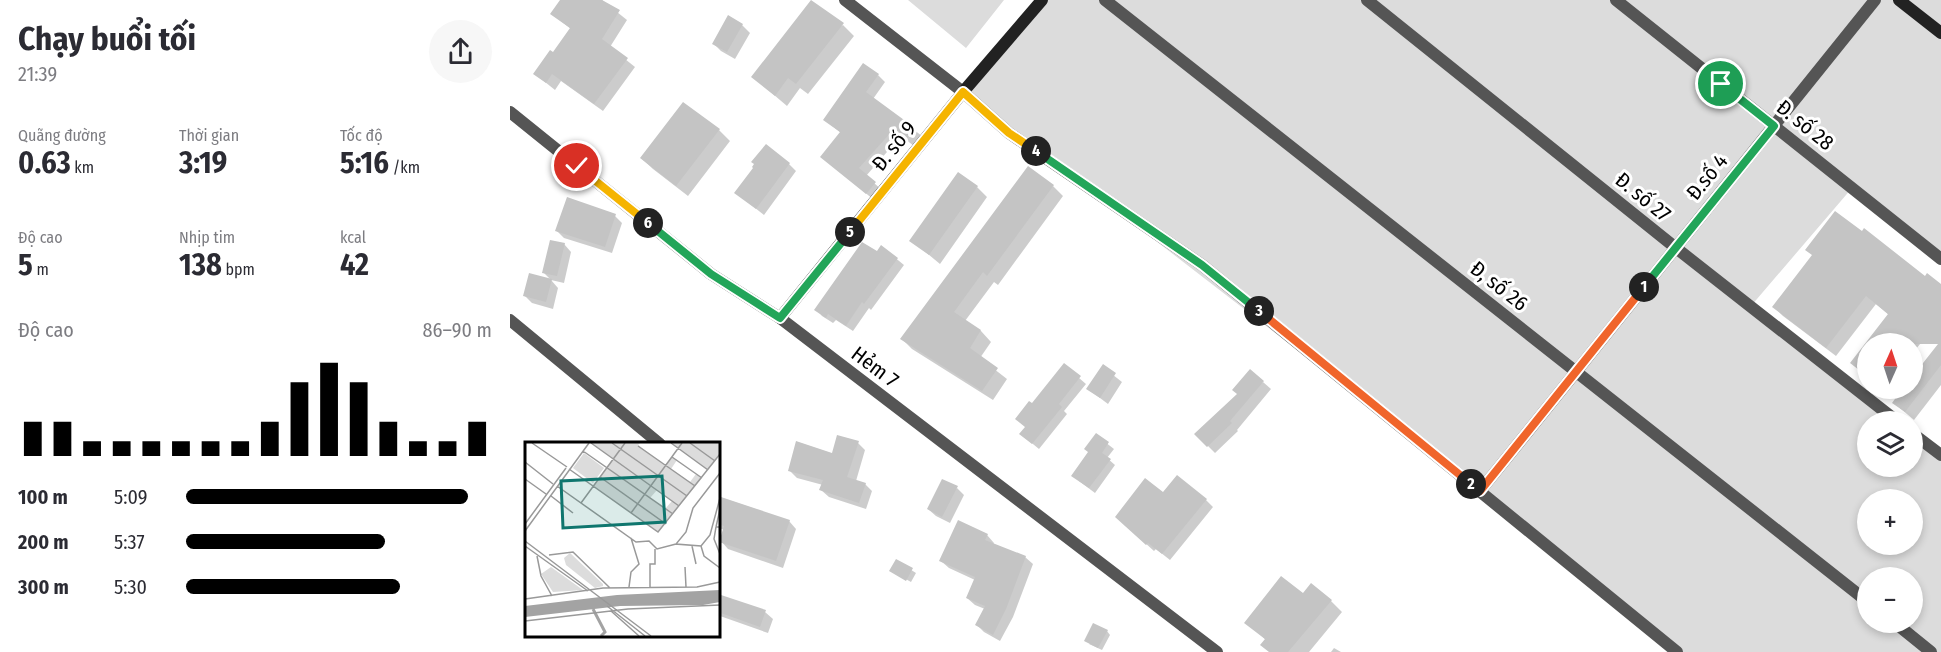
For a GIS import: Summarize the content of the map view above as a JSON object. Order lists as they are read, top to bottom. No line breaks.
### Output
{"streets":{"street":["Đ. số 28","Đ. số 9","Đ.số 4","Đ. số 27","Đ, số 26","Hẻm 7"]},"crossings":[["Đ. số 28","Đ.số 4"],["Đ. số 9","Hẻm 7"],["Đ.số 4","Đ. số 27"],["Đ.số 4","Đ, số 26"]],"north":"top","page":{"heading":["Chạy buổi tối","21:39"],"stats":[["Quãng đường","0.63 km"],["Thời gian","3:19"],["Tốc độ","5:16 /km"],["Độ cao","5 m"],["Nhịp tim","138 bpm"],["kcal","42"]],"pins":["4","6","5","1","3","2"],"chart":["Độ cao","86–90 m"],"map_buttons":["+","−"],"list":[{"name":"100 m","note":"5:09"},{"name":"200 m","note":"5:37"},{"name":"300 m","note":"5:30"}]}}
